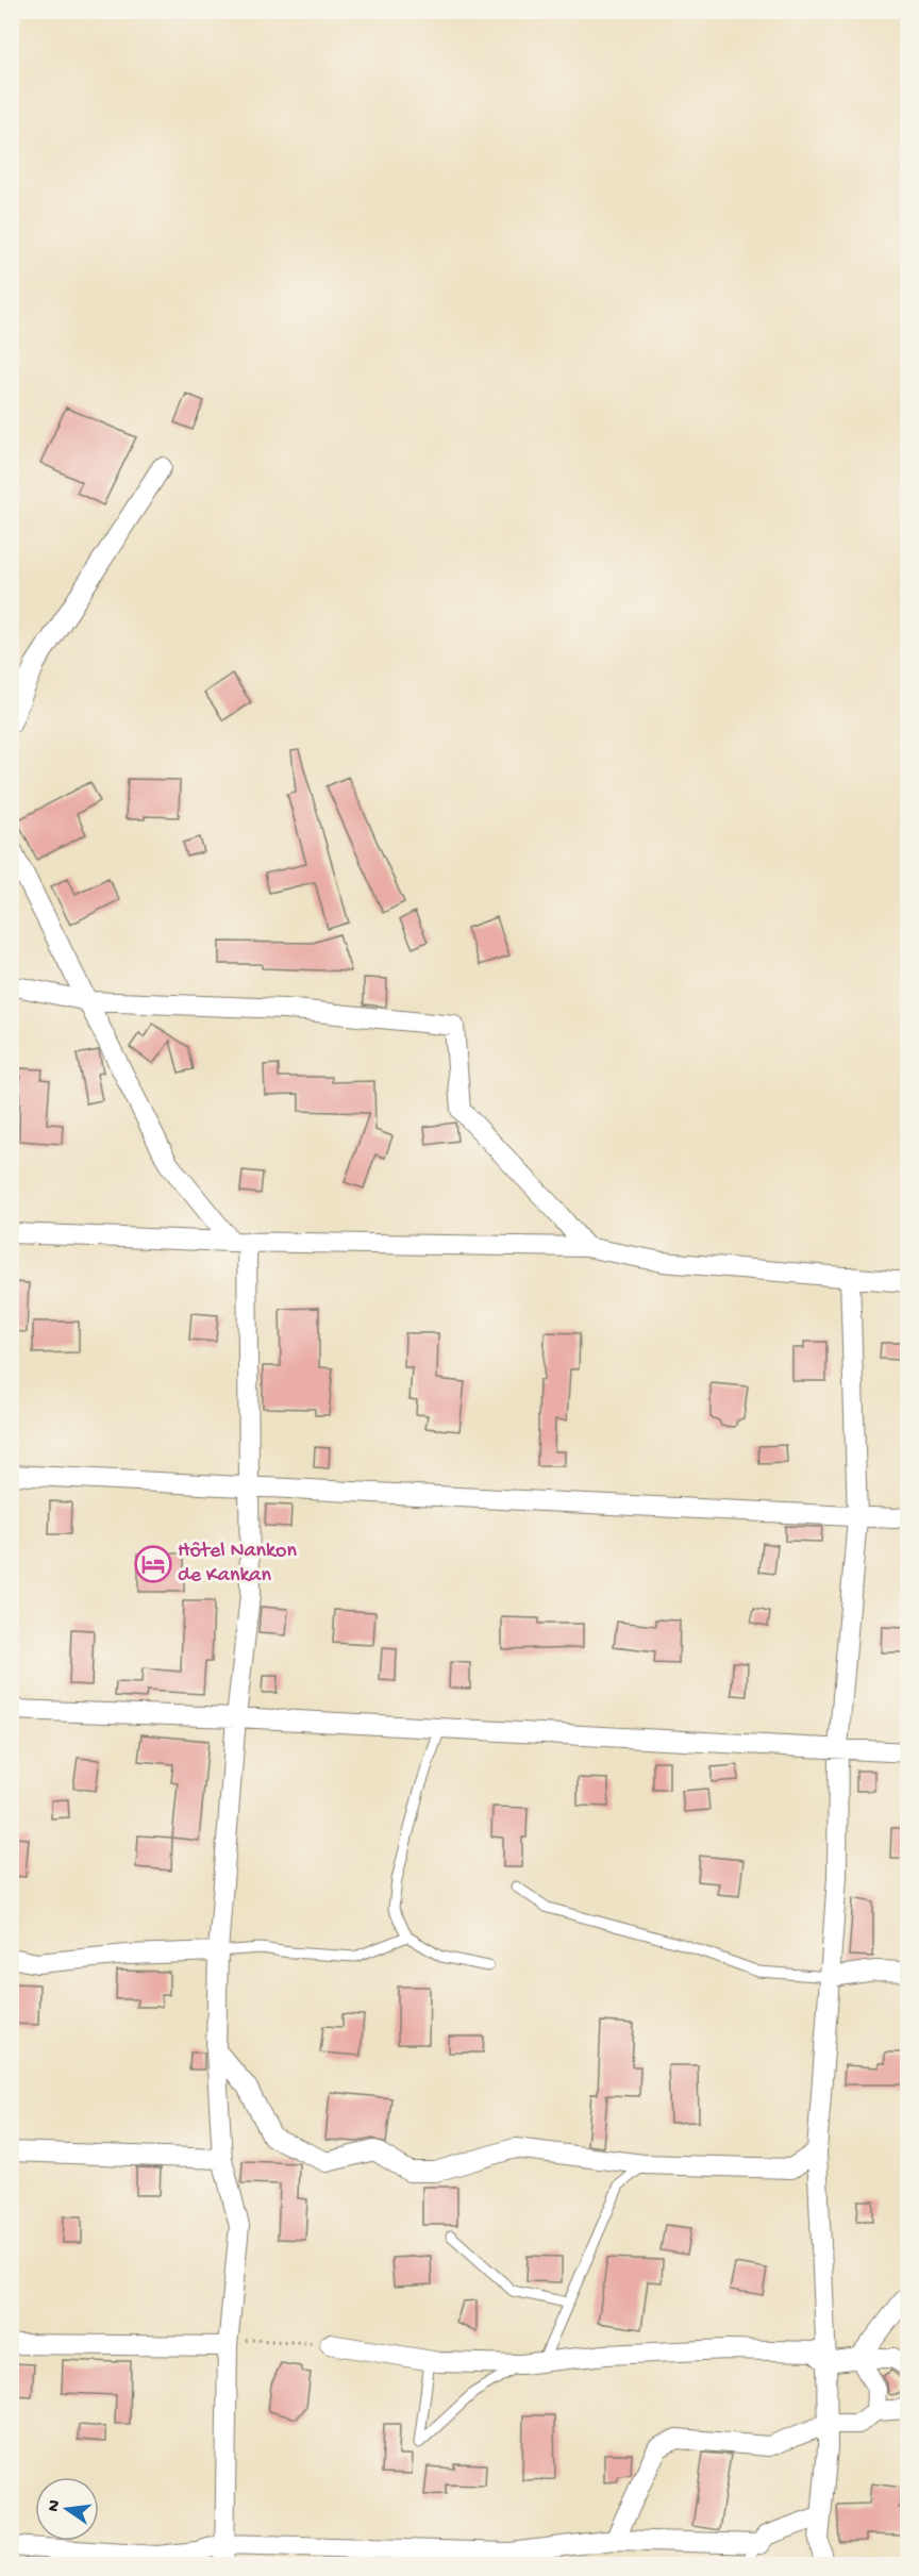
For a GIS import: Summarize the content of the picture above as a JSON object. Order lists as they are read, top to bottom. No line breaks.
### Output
{"places":{"hotel":["Hôtel Nankon de Kankan"]},"north":"left"}
